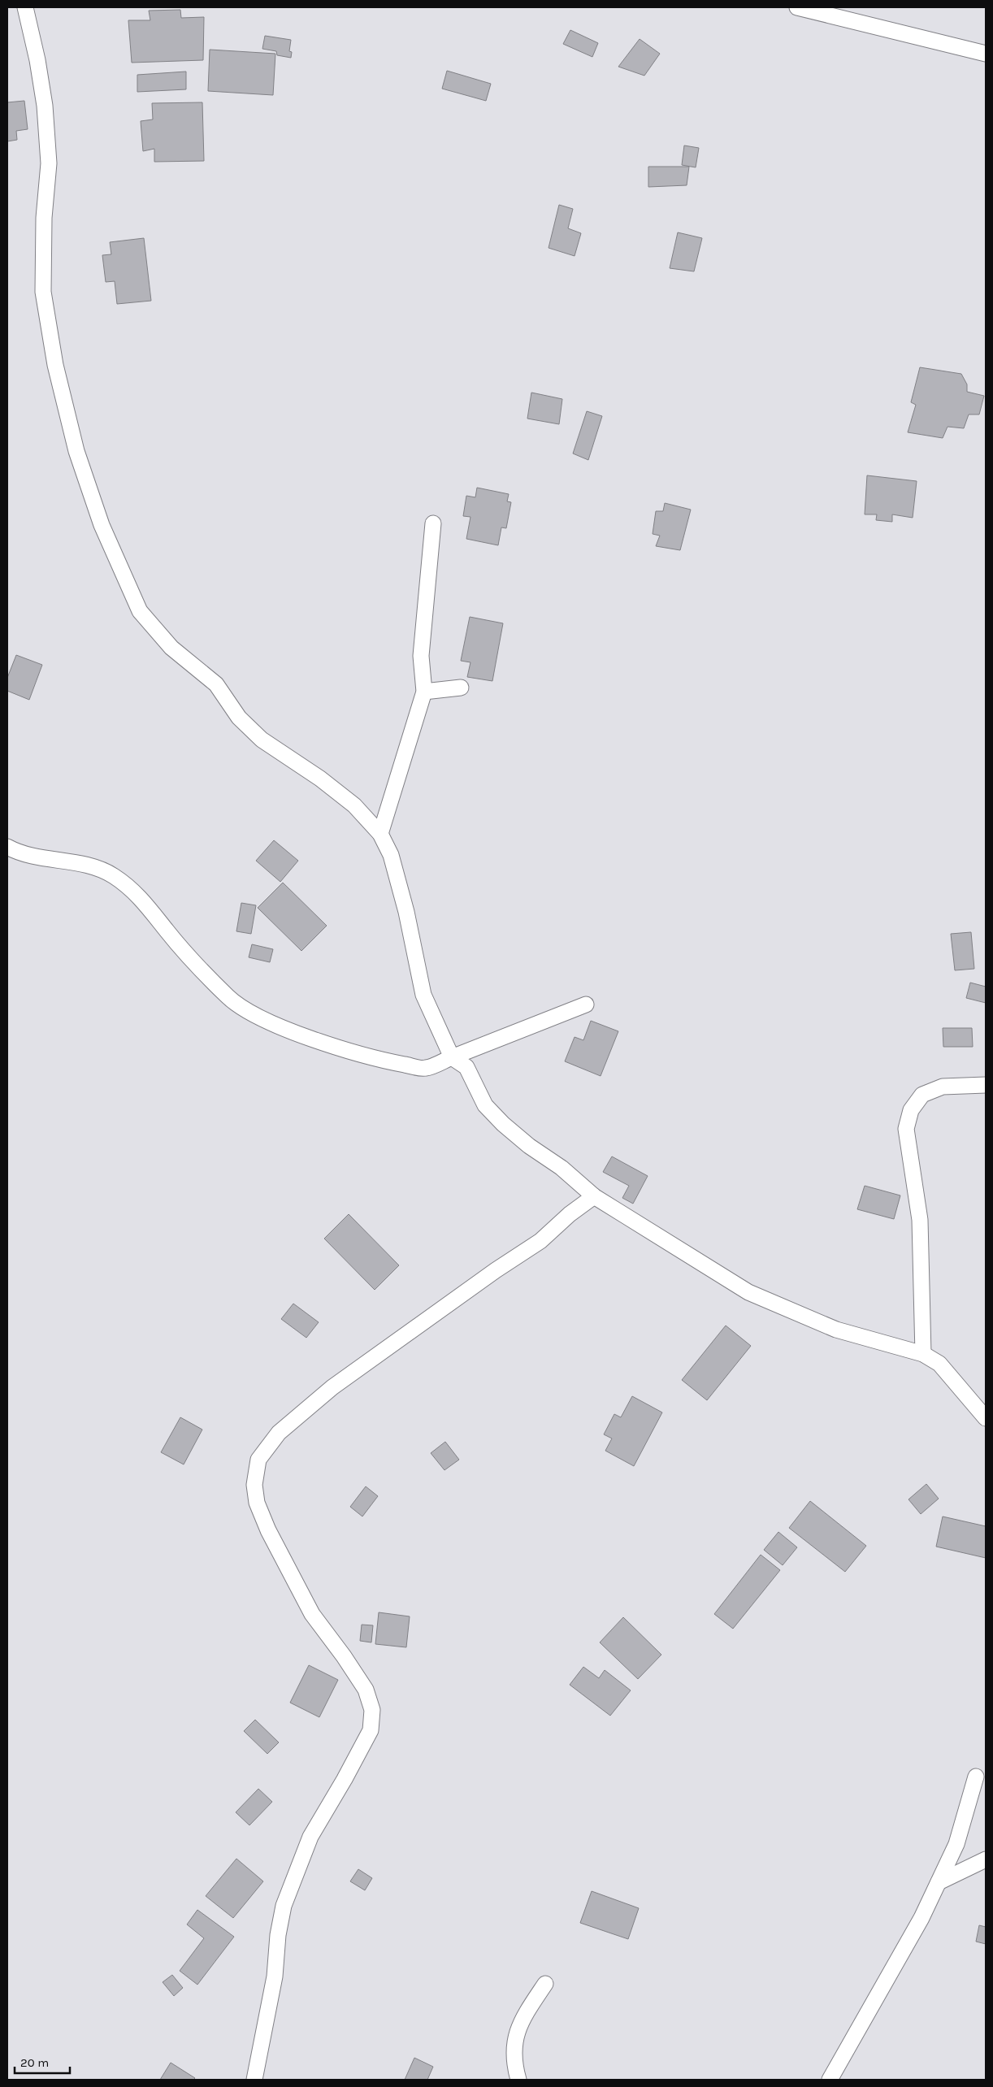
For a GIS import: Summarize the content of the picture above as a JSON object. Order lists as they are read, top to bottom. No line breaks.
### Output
{"scale_bar":"20 m"}
